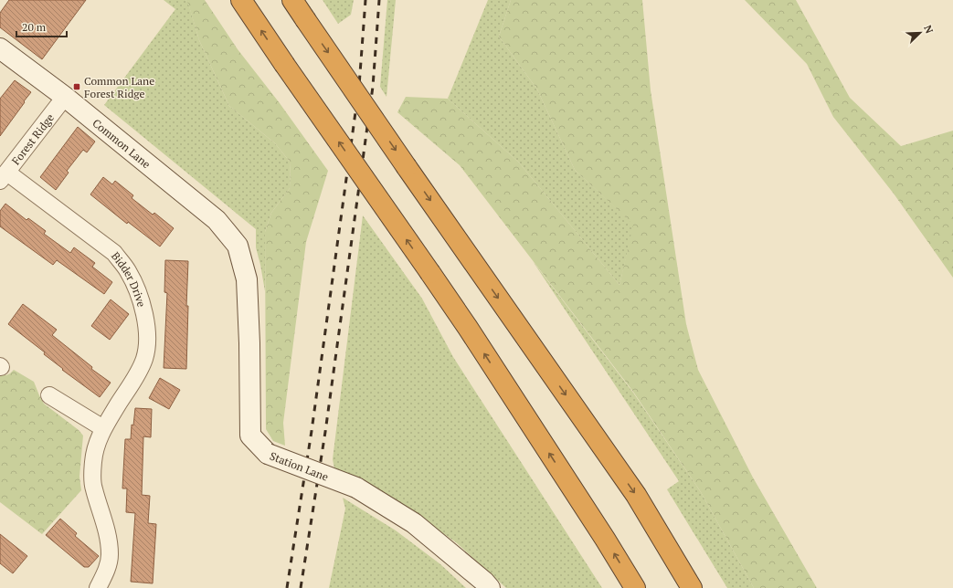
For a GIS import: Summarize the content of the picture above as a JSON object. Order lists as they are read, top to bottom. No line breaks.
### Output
{"streets":{"street":["Forest Ridge","Common Lane","Bidder Drive","Station Lane"]},"crossings":[["Forest Ridge","Common Lane"],["Forest Ridge","Bidder Drive"],["Common Lane","Station Lane"]],"places":{"transit":["Common Lane Forest Ridge"]},"scale_bar":"20 m","north":"top right"}
